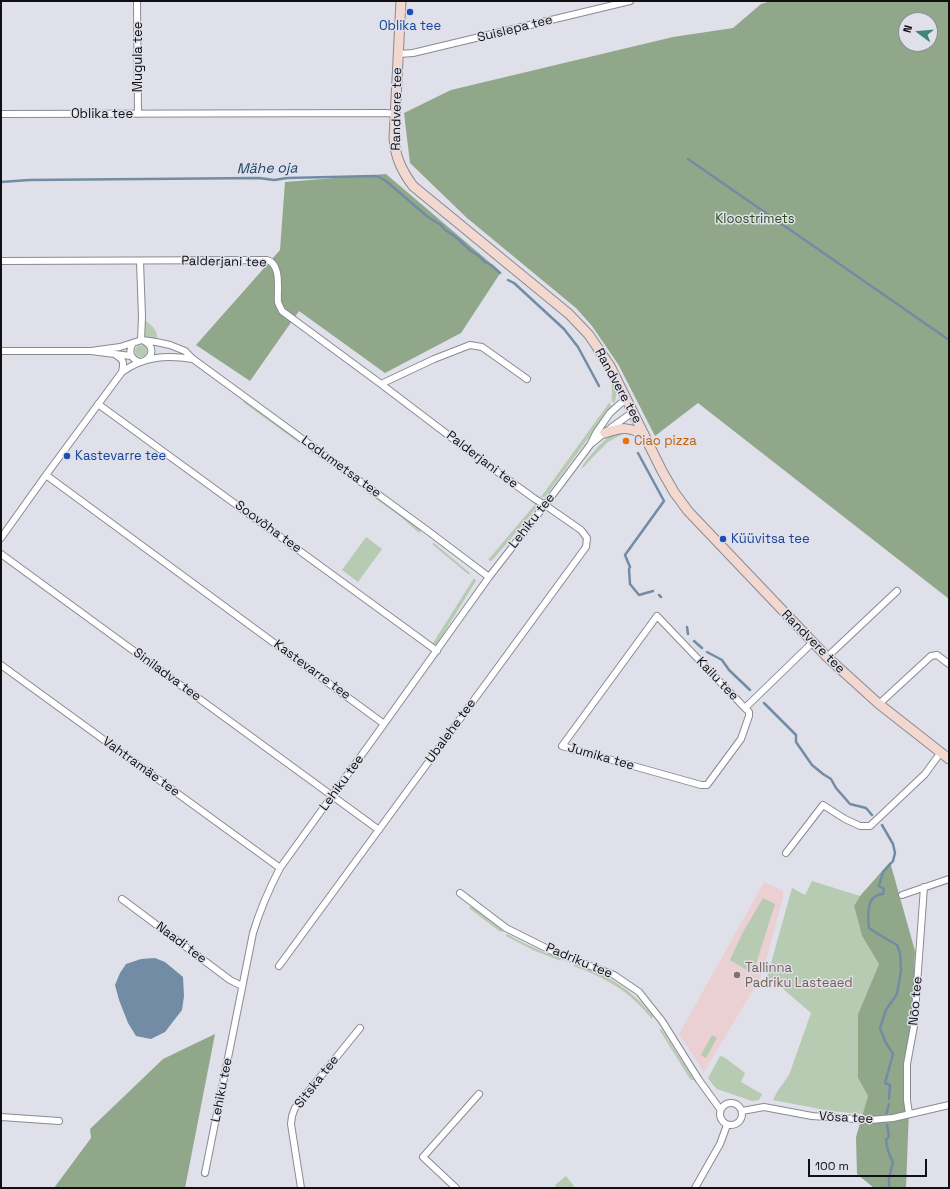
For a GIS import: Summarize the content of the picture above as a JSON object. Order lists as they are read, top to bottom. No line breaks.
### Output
{"streets":{"main road":["Randvere tee"],"street":["Suislepa tee","Mugula tee","Oblika tee","Palderjani tee","Lodumetsa tee","Lehiku tee","Soovõha tee","Kastevarre tee","Siniladva tee","Kailu tee","Ubalehe tee","Jumika tee","Vahtramäe tee","Naadi tee","Padriku tee","Nõo tee","Sitska tee","Võsa tee"]},"crossings":[["Suislepa tee","Randvere tee"],["Mugula tee","Oblika tee"],["Randvere tee","Oblika tee"],["Randvere tee","Lehiku tee"],["Randvere tee","Kailu tee"],["Palderjani tee","Lehiku tee"],["Palderjani tee","Ubalehe tee"],["Lodumetsa tee","Lehiku tee"],["Lehiku tee","Soovõha tee"],["Lehiku tee","Kastevarre tee"],["Lehiku tee","Siniladva tee"],["Lehiku tee","Ubalehe tee"],["Lehiku tee","Vahtramäe tee"],["Lehiku tee","Naadi tee"],["Kailu tee","Jumika tee"],["Padriku tee","Võsa tee"],["Nõo tee","Võsa tee"]],"water":["Mähe oja"],"parks":["Kloostrimets"],"places":["Oblika tee","Ciao pizza","Kastevarre tee","Küüvitsa tee","Tallinna Padriku Lasteaed"],"scale_bar":"100 m","north":"left"}
